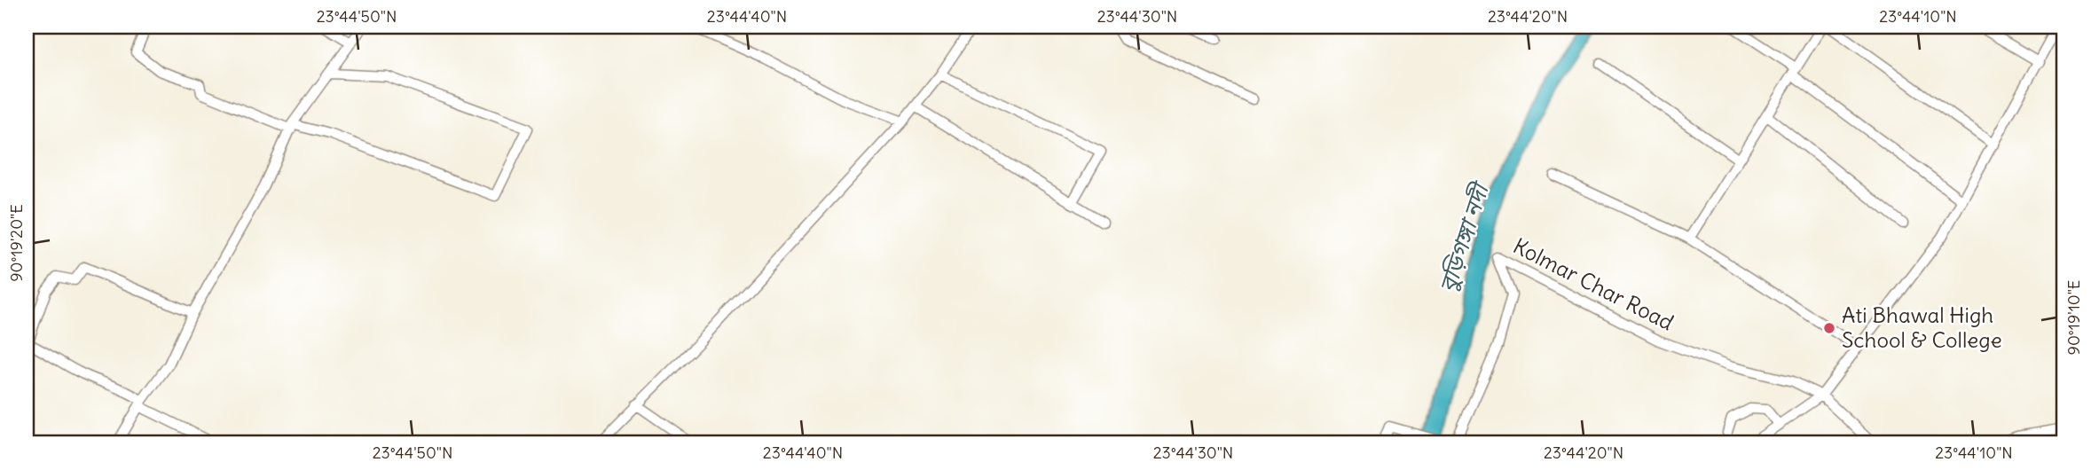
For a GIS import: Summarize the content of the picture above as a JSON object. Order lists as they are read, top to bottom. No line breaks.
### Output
{"streets":{"street":["Kolmar Char Road"]},"water":["বুড়িগঙ্গা নদী"],"places":["Ati Bhawal High School & College"],"coordinates":["23°44'50\"N","23°44'40\"N","23°44'30\"N","23°44'20\"N","23°44'10\"N","90°19'20\"E","90°19'10\"E"]}
